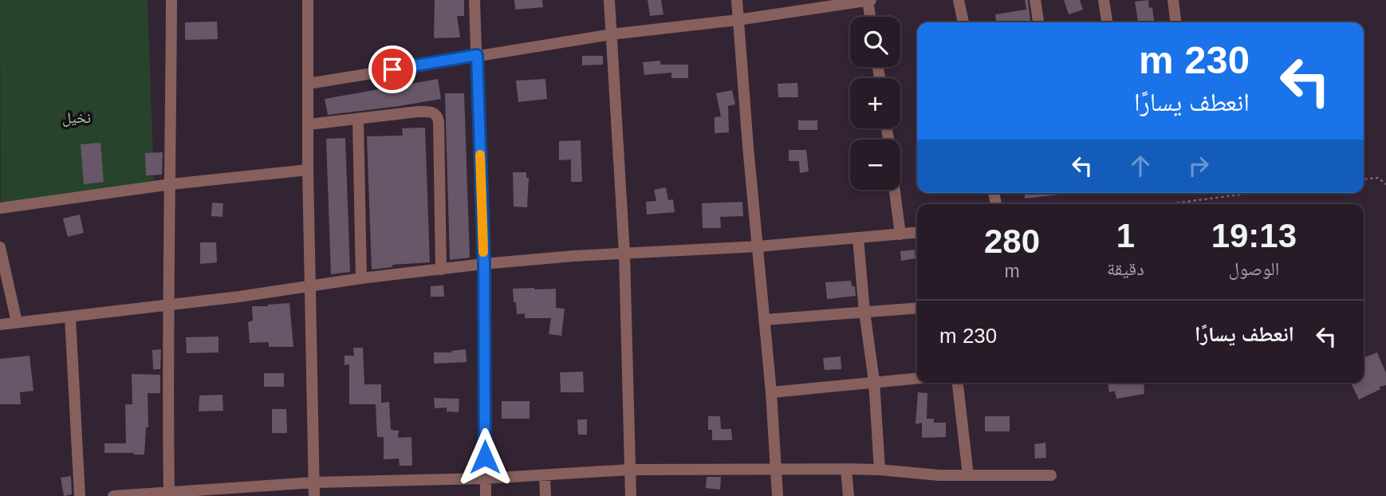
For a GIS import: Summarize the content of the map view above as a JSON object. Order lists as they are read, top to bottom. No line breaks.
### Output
{"parks":["نخيل"],"page":{"map_buttons":["+","−"],"turn":["230 m","انعطف يسارًا"],"eta":["19:13","الوصول","1","دقيقة","280","m"],"list":[{"name":"انعطف يسارًا","value":"230 m"}]}}
